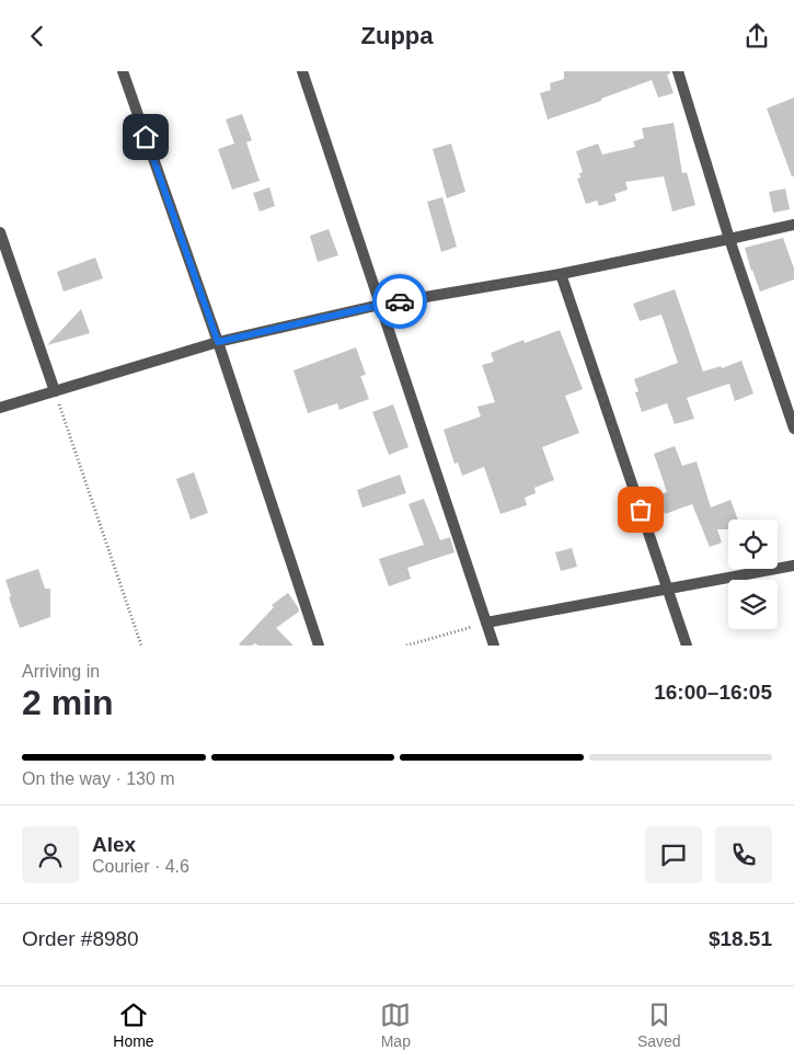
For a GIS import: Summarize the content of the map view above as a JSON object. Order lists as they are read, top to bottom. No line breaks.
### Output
{"page":{"header":"Zuppa","heading":["2 min","Arriving in","16:00–16:05"],"panel":["Alex","Courier · 4.6","Order #8980","$18.51"],"bar":"On the way · 130 m","tabs":["Home","Map","Saved"]}}
